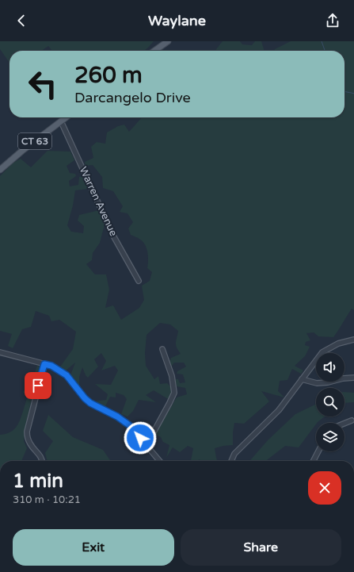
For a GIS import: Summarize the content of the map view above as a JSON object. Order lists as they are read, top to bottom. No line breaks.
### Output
{"streets":{"main road":["CT 63"],"street":["Warren Avenue"]},"crossings":[["CT 63","Warren Avenue"]],"page":{"header":"Waylane","turn":["260 m","Darcangelo Drive"],"heading":["1 min","310 m · 10:21"],"buttons":["Exit","Share"]}}
